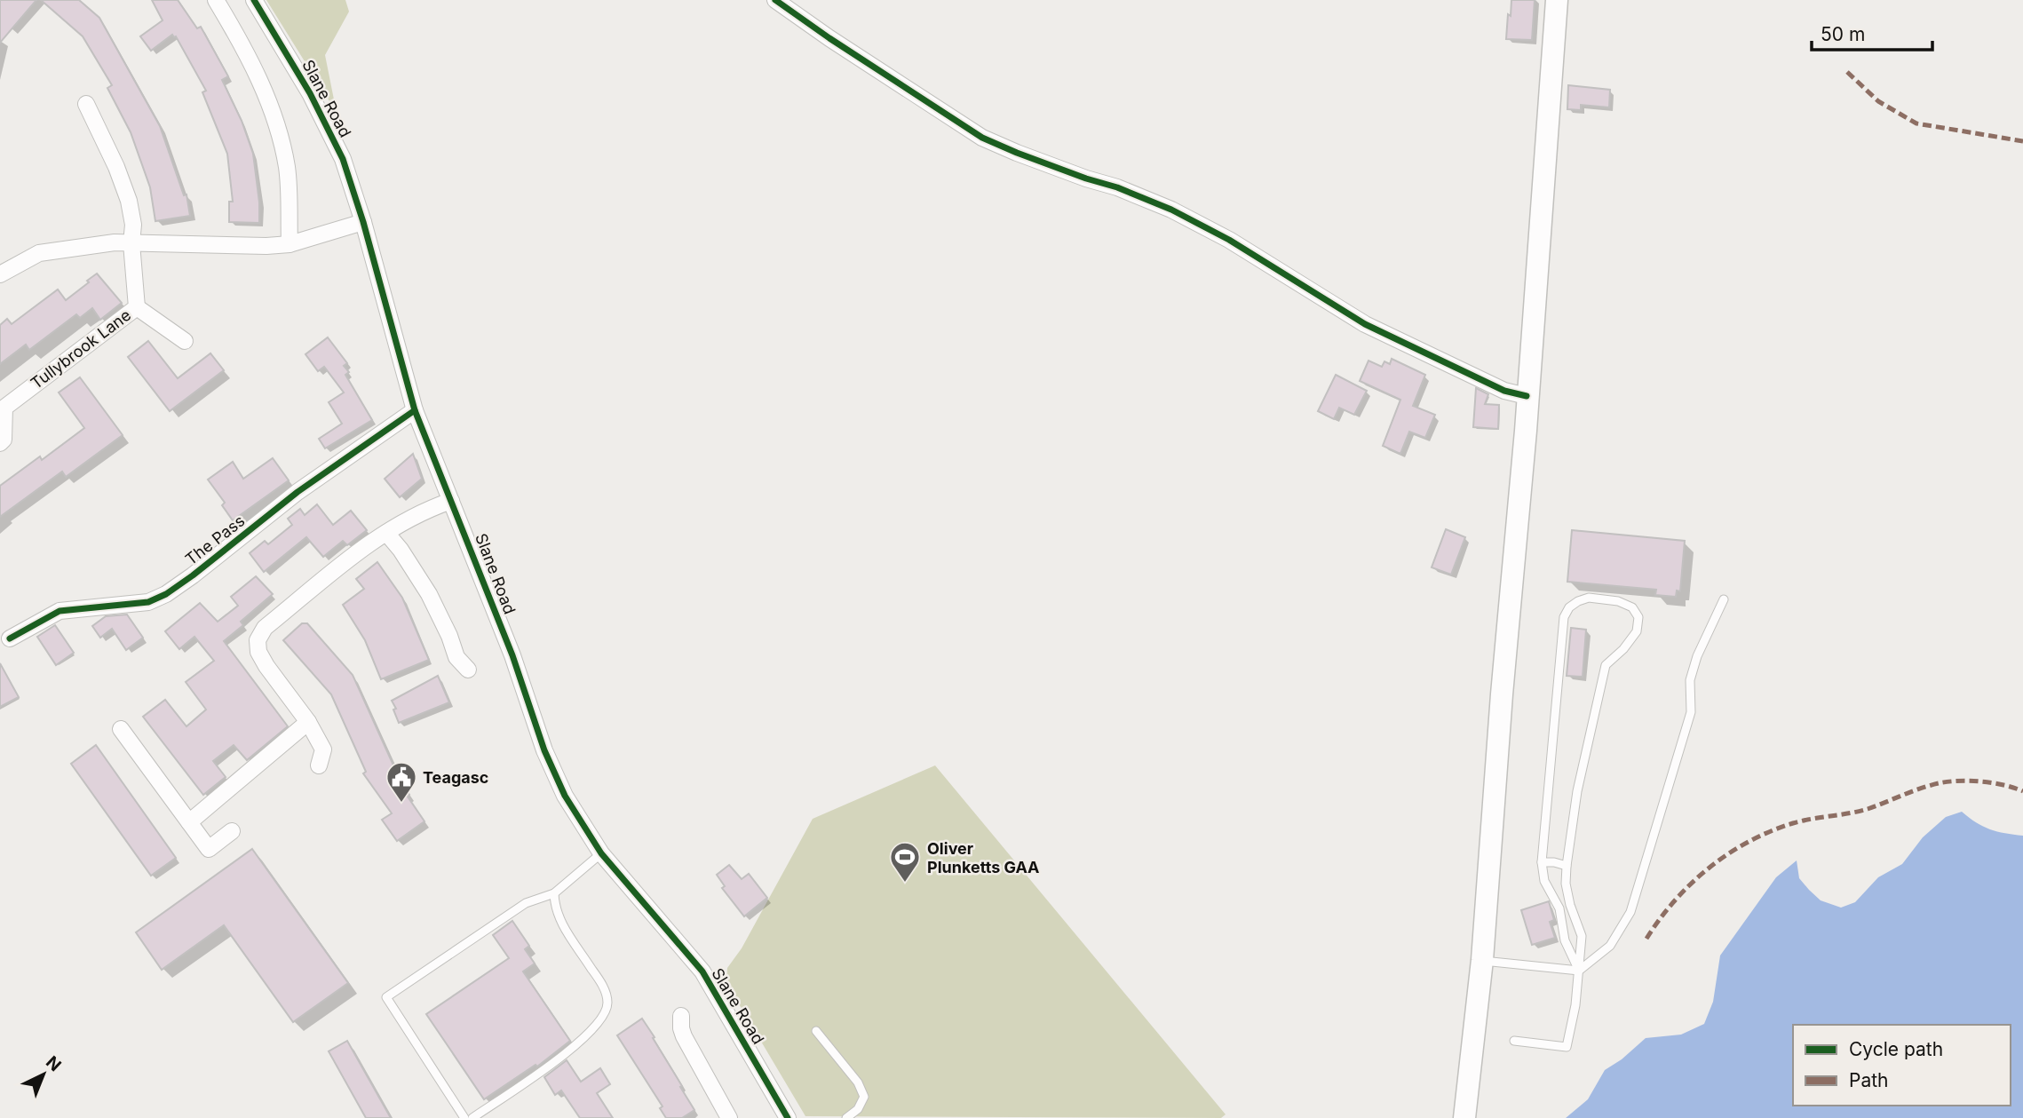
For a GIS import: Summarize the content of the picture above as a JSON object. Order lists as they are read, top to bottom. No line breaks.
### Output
{"streets":{"street":["Slane Road","Tullybrook Lane","The Pass"]},"crossings":[["Slane Road","The Pass"]],"places":{"public building":["Teagasc"],"sports":["Oliver Plunketts GAA"]},"legend":["Cycle path","Path"],"scale_bar":"50 m","north":"top right"}
